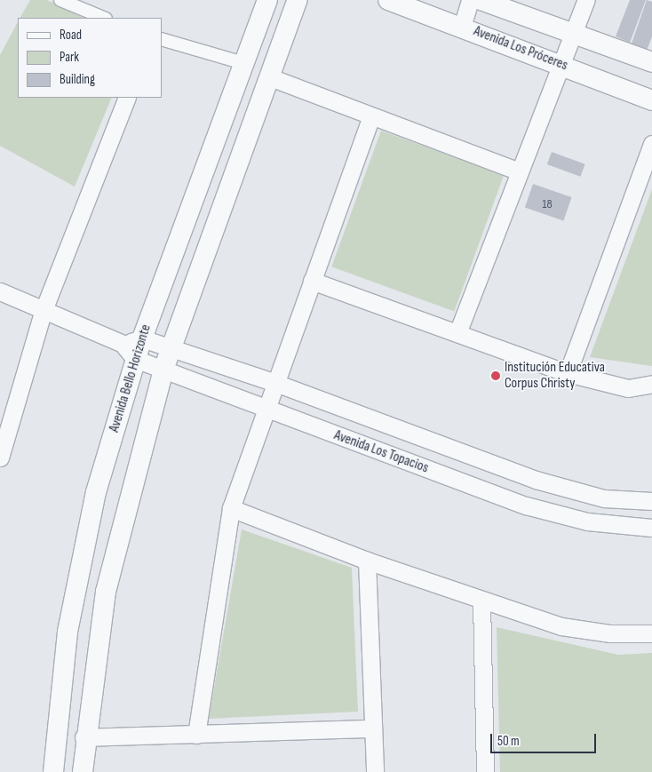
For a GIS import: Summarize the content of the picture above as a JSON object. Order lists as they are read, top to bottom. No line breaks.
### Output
{"streets":{"street":["Avenida Los Próceres","Avenida Bello Horizonte","Avenida Los Topacios"]},"crossings":[["Avenida Bello Horizonte","Avenida Los Topacios"]],"places":["Institución Educativa Corpus Christy"],"house_numbers":["18"],"legend":["Road","Park","Building"],"scale_bar":"50 m"}
